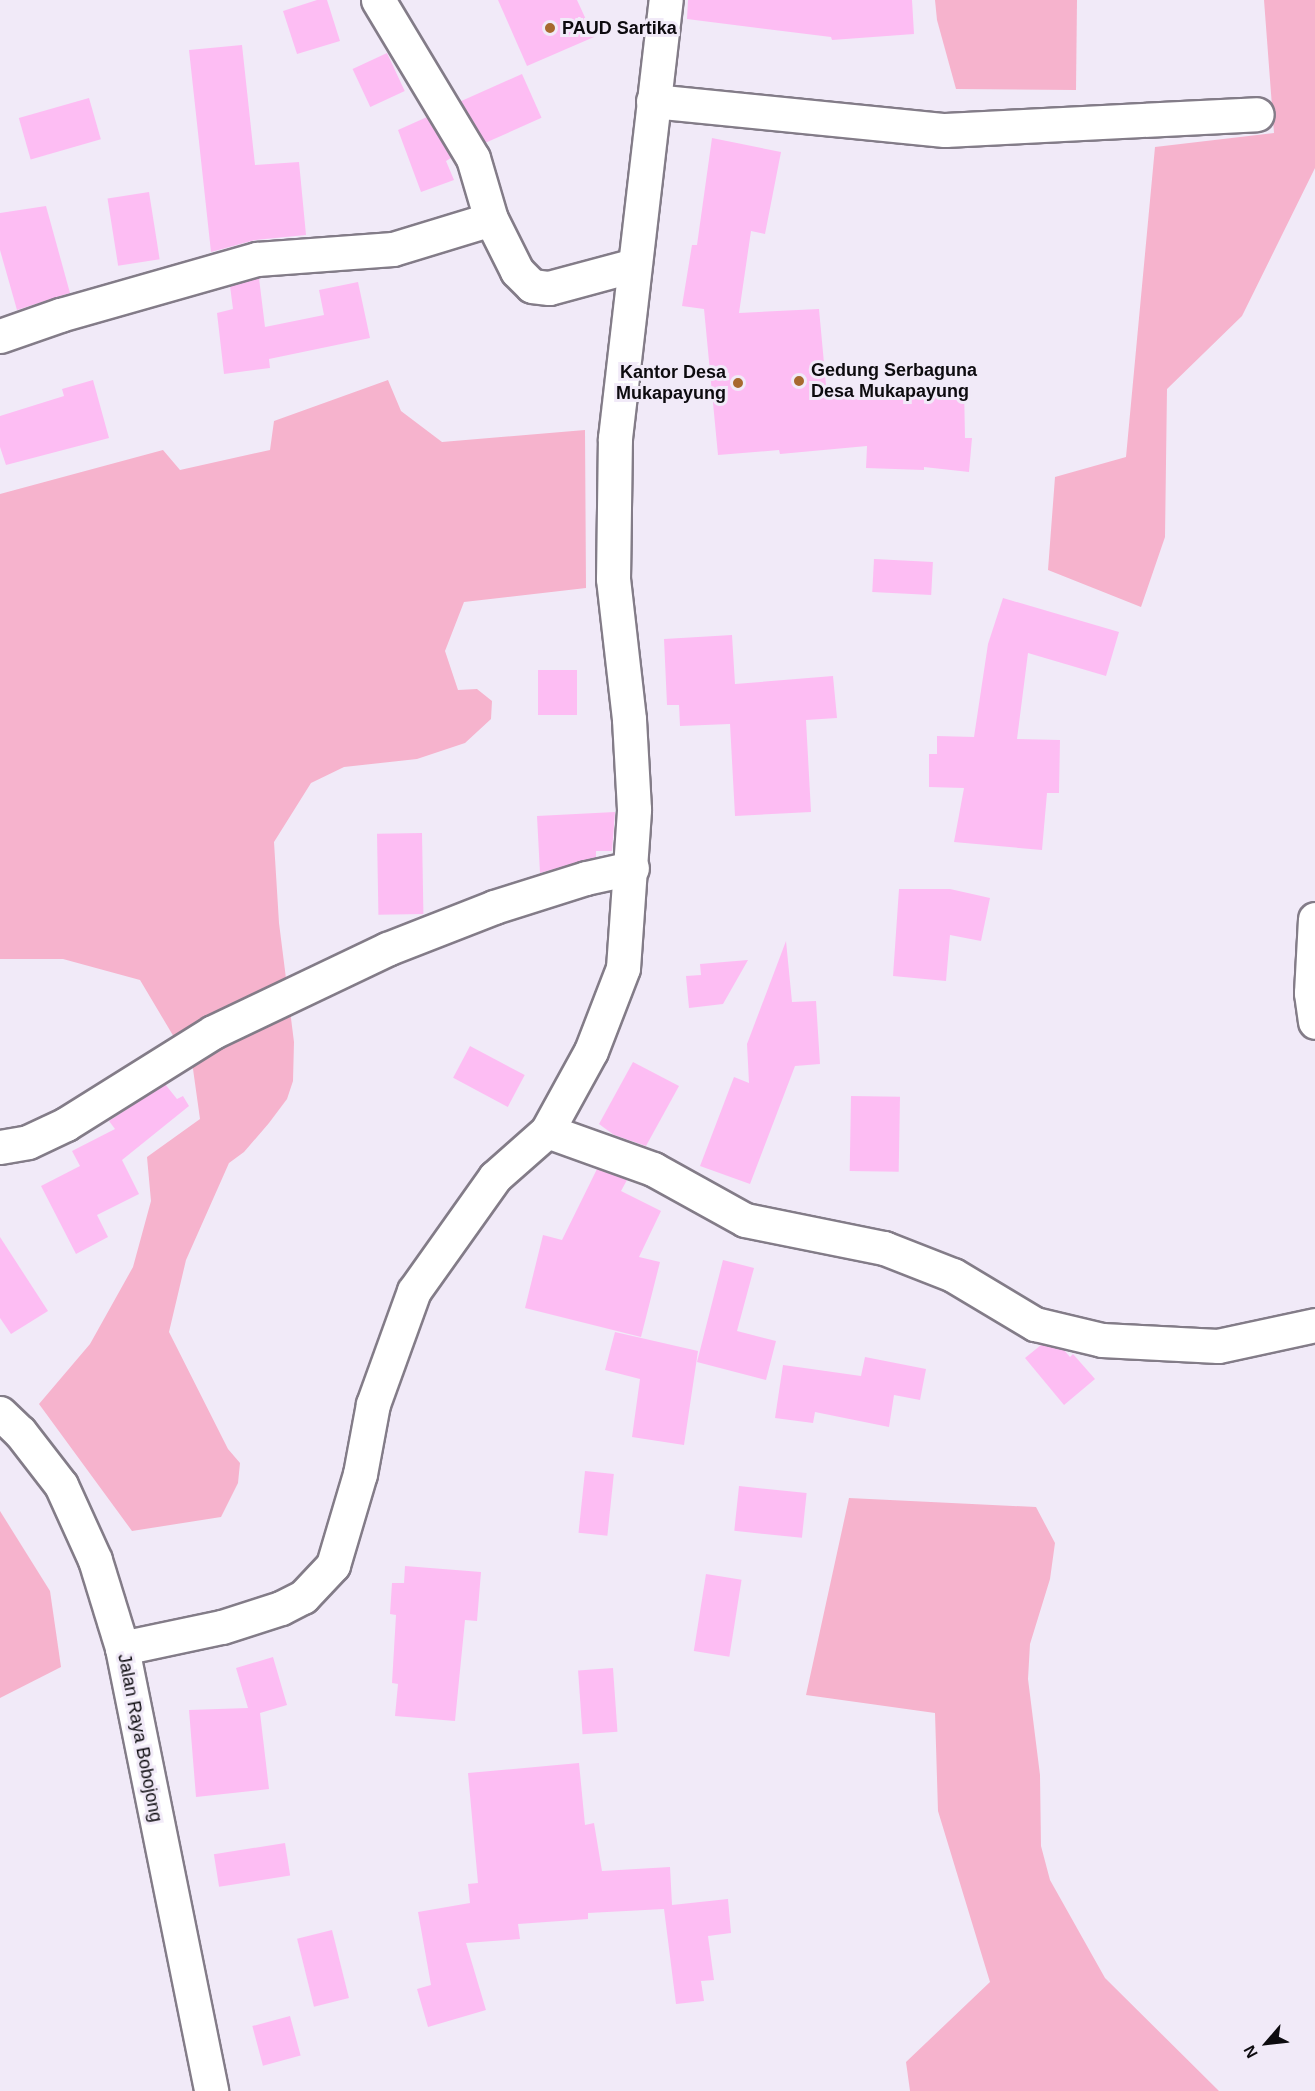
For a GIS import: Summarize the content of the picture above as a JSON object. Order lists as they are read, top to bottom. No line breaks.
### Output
{"streets":{"street":["Jalan Raya Bobojong"]},"places":["PAUD Sartika","Gedung Serbaguna Desa Mukapayung","Kantor Desa Mukapayung"],"north":"bottom left"}
